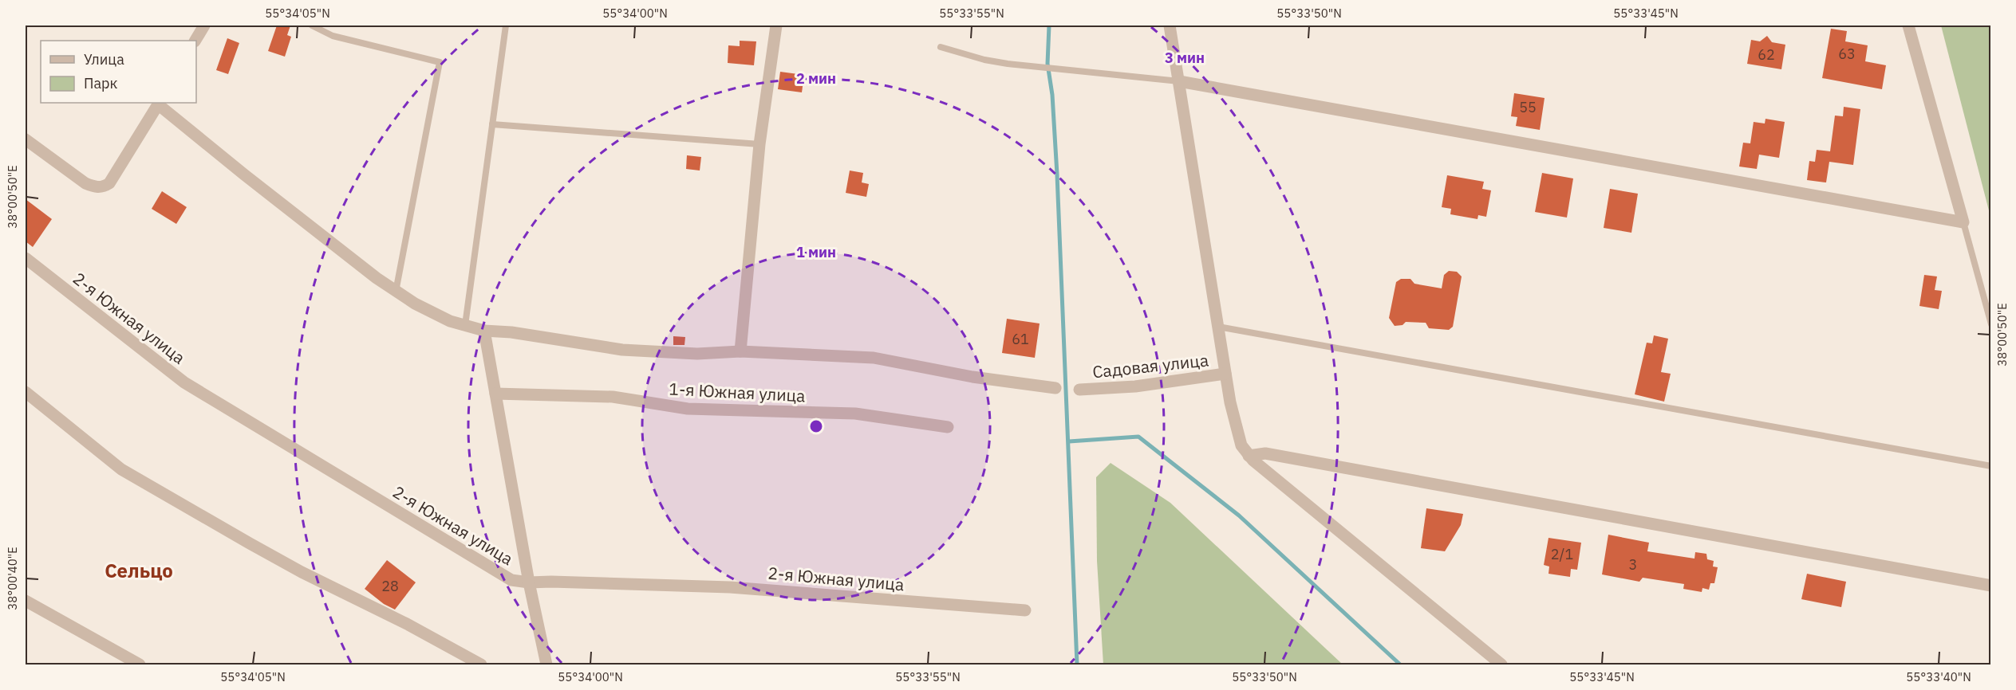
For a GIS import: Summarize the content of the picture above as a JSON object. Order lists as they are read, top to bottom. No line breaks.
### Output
{"streets":{"street":["2-я Южная улица","Садовая улица","1-я Южная улица"]},"districts":["Сельцо"],"house_numbers":["63","62","55","61","2/1","3","28"],"legend":["Улица","Парк"],"coordinates":["55°34'05\"N","55°34'00\"N","55°33'55\"N","55°33'50\"N","55°33'45\"N","38°00'50\"E","38°00'40\"E","55°33'40\"N"],"rings":["3 мин","2 мин","1 мин"]}
